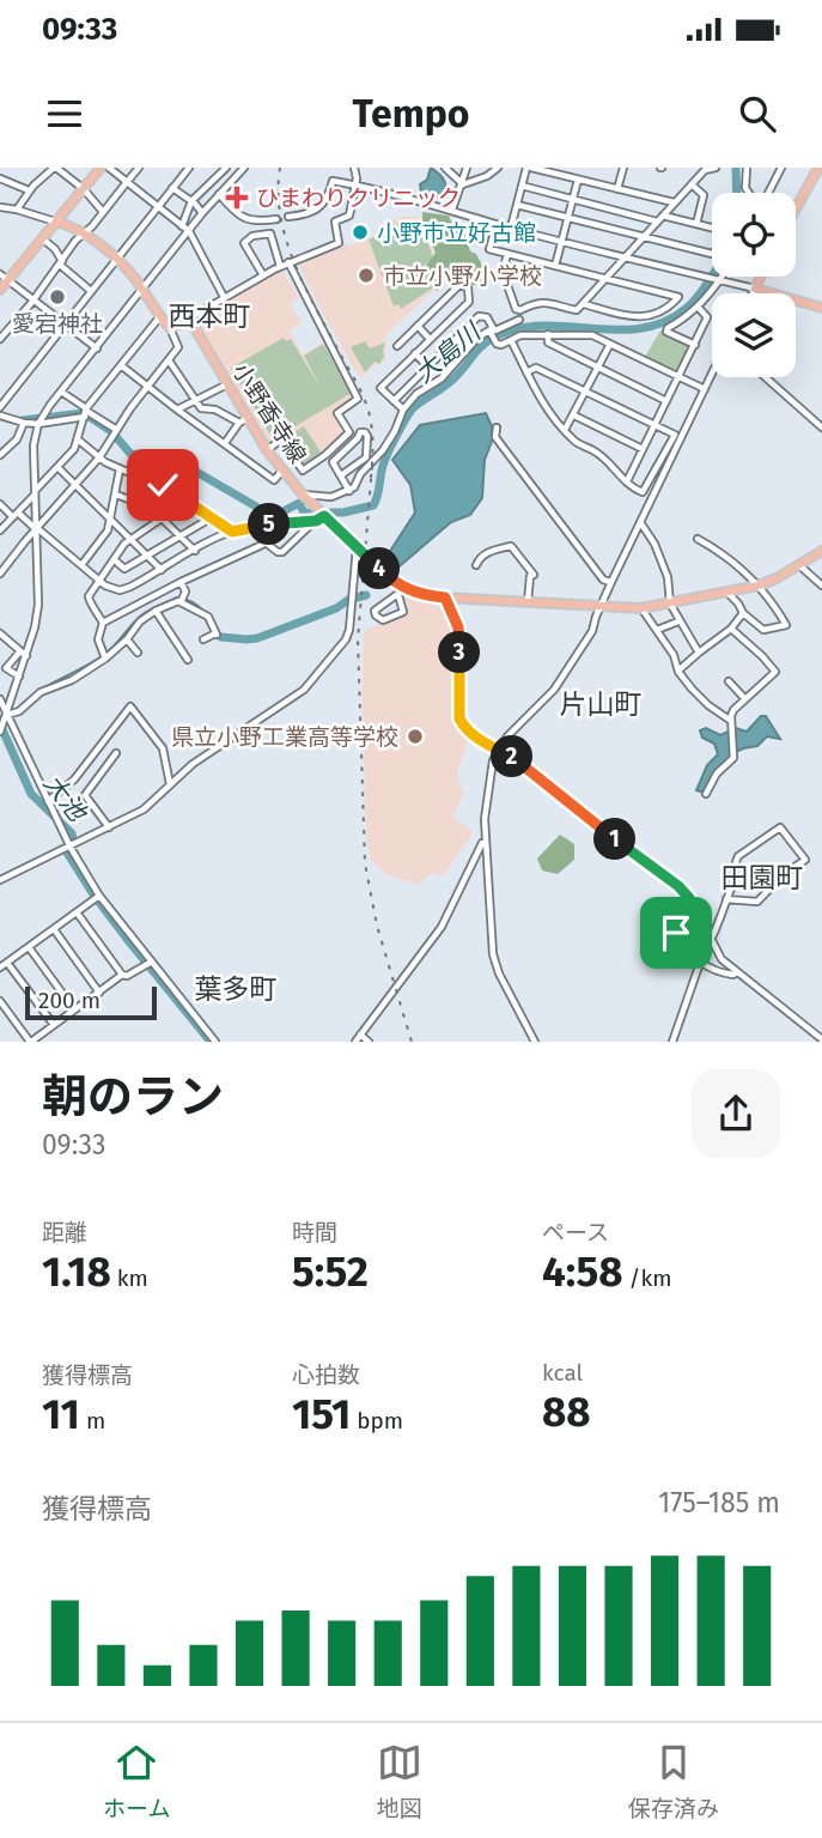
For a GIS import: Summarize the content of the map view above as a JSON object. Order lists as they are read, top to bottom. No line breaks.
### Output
{"streets":{"main road":["小野香寺線"]},"districts":["西本町","片山町","田園町","葉多町"],"water":["大島川","大池"],"places":{"health":["ひまわりクリニック"],"other":["小野市立好古館","市立小野小学校","愛宕神社","県立小野工業高等学校"]},"scale_bar":"200 m","page":{"status":"09:33","header":"Tempo","pins":["5","4","3","2","1"],"scale":"200 m","heading":["朝のラン","09:33"],"stats":[["距離","1.18 km"],["時間","5:52"],["ペース","4:58 /km"],["獲得標高","11 m"],["心拍数","151 bpm"],["kcal","88"]],"chart":["獲得標高","175–185 m"],"tabs":["ホーム","地図","保存済み"]}}
